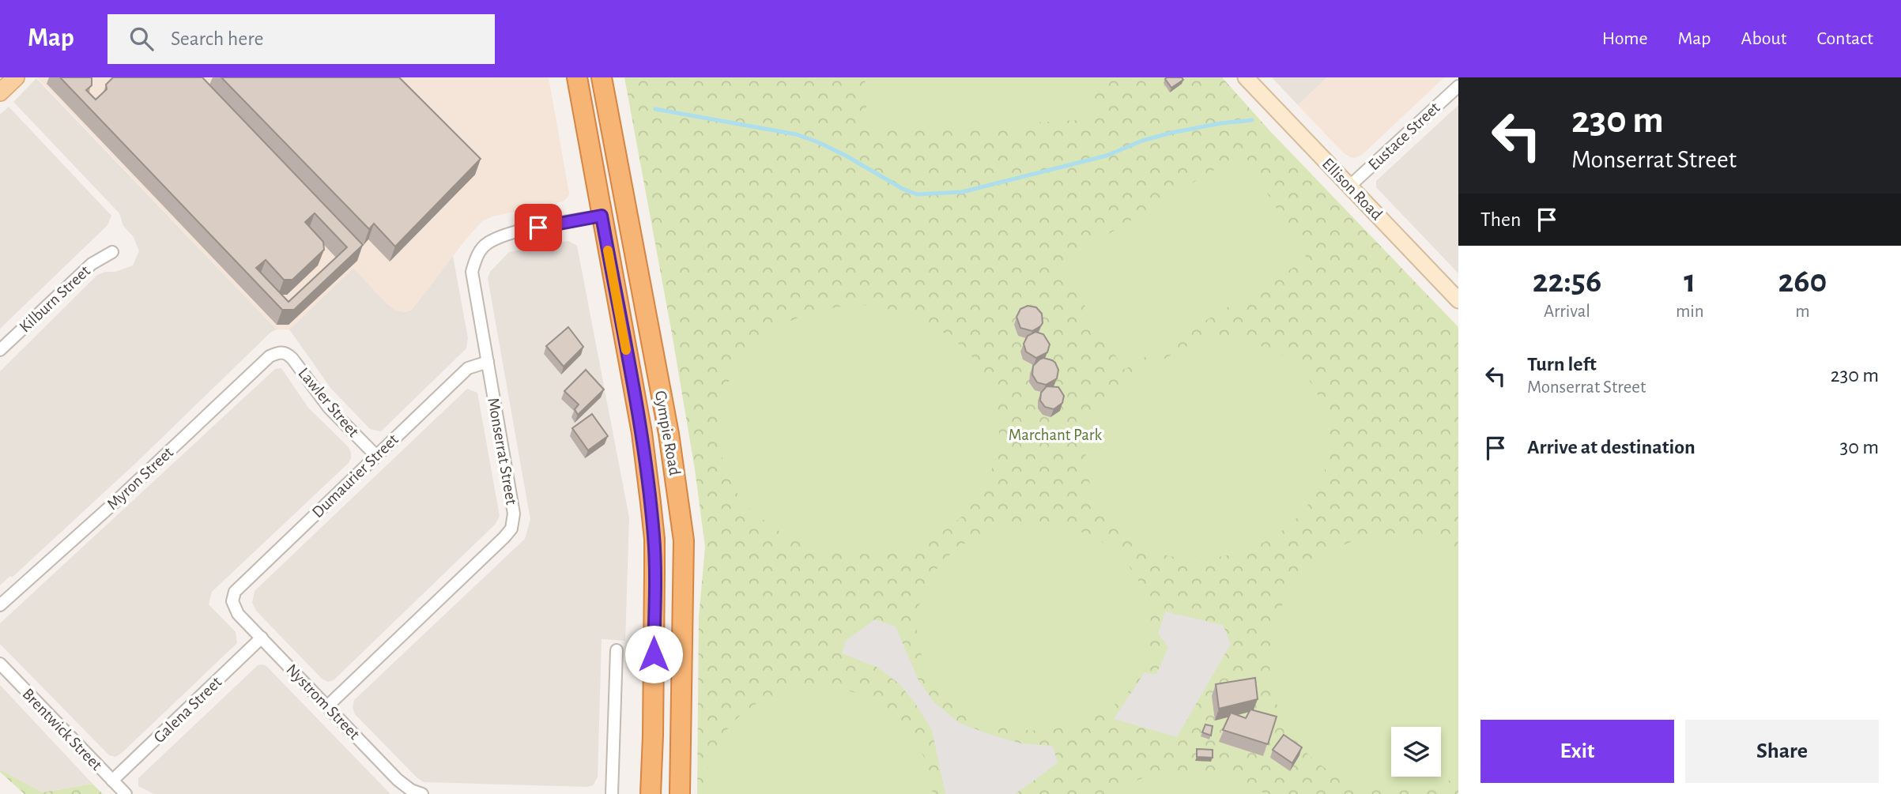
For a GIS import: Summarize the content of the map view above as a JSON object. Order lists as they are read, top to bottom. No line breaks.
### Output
{"streets":{"highway":["Gympie Road"],"main road":["Ellison Road"],"street":["Eustace Street","Kilburn Street","Lawler Street","Monserrat Street","Dumaurier Street","Myron Street","Nystrom Street","Galena Street","Brentwick Street"]},"crossings":[["Eustace Street","Ellison Road"],["Lawler Street","Dumaurier Street"],["Lawler Street","Myron Street"],["Gympie Road","Monserrat Street"],["Monserrat Street","Dumaurier Street"],["Monserrat Street","Nystrom Street"],["Dumaurier Street","Nystrom Street"],["Nystrom Street","Galena Street"],["Galena Street","Brentwick Street"]],"parks":["Marchant Park"],"page":{"header":"Map","search":"Search here","nav":["Home","Map","About","Contact"],"turn":["230 m","Monserrat Street"],"then":"Then","eta":["22:56","Arrival","1","min","260","m"],"list":[{"name":"Turn left","note":"Monserrat Street","value":"230 m"},{"name":"Arrive at destination","value":"30 m"}],"buttons":["Exit","Share"]}}
